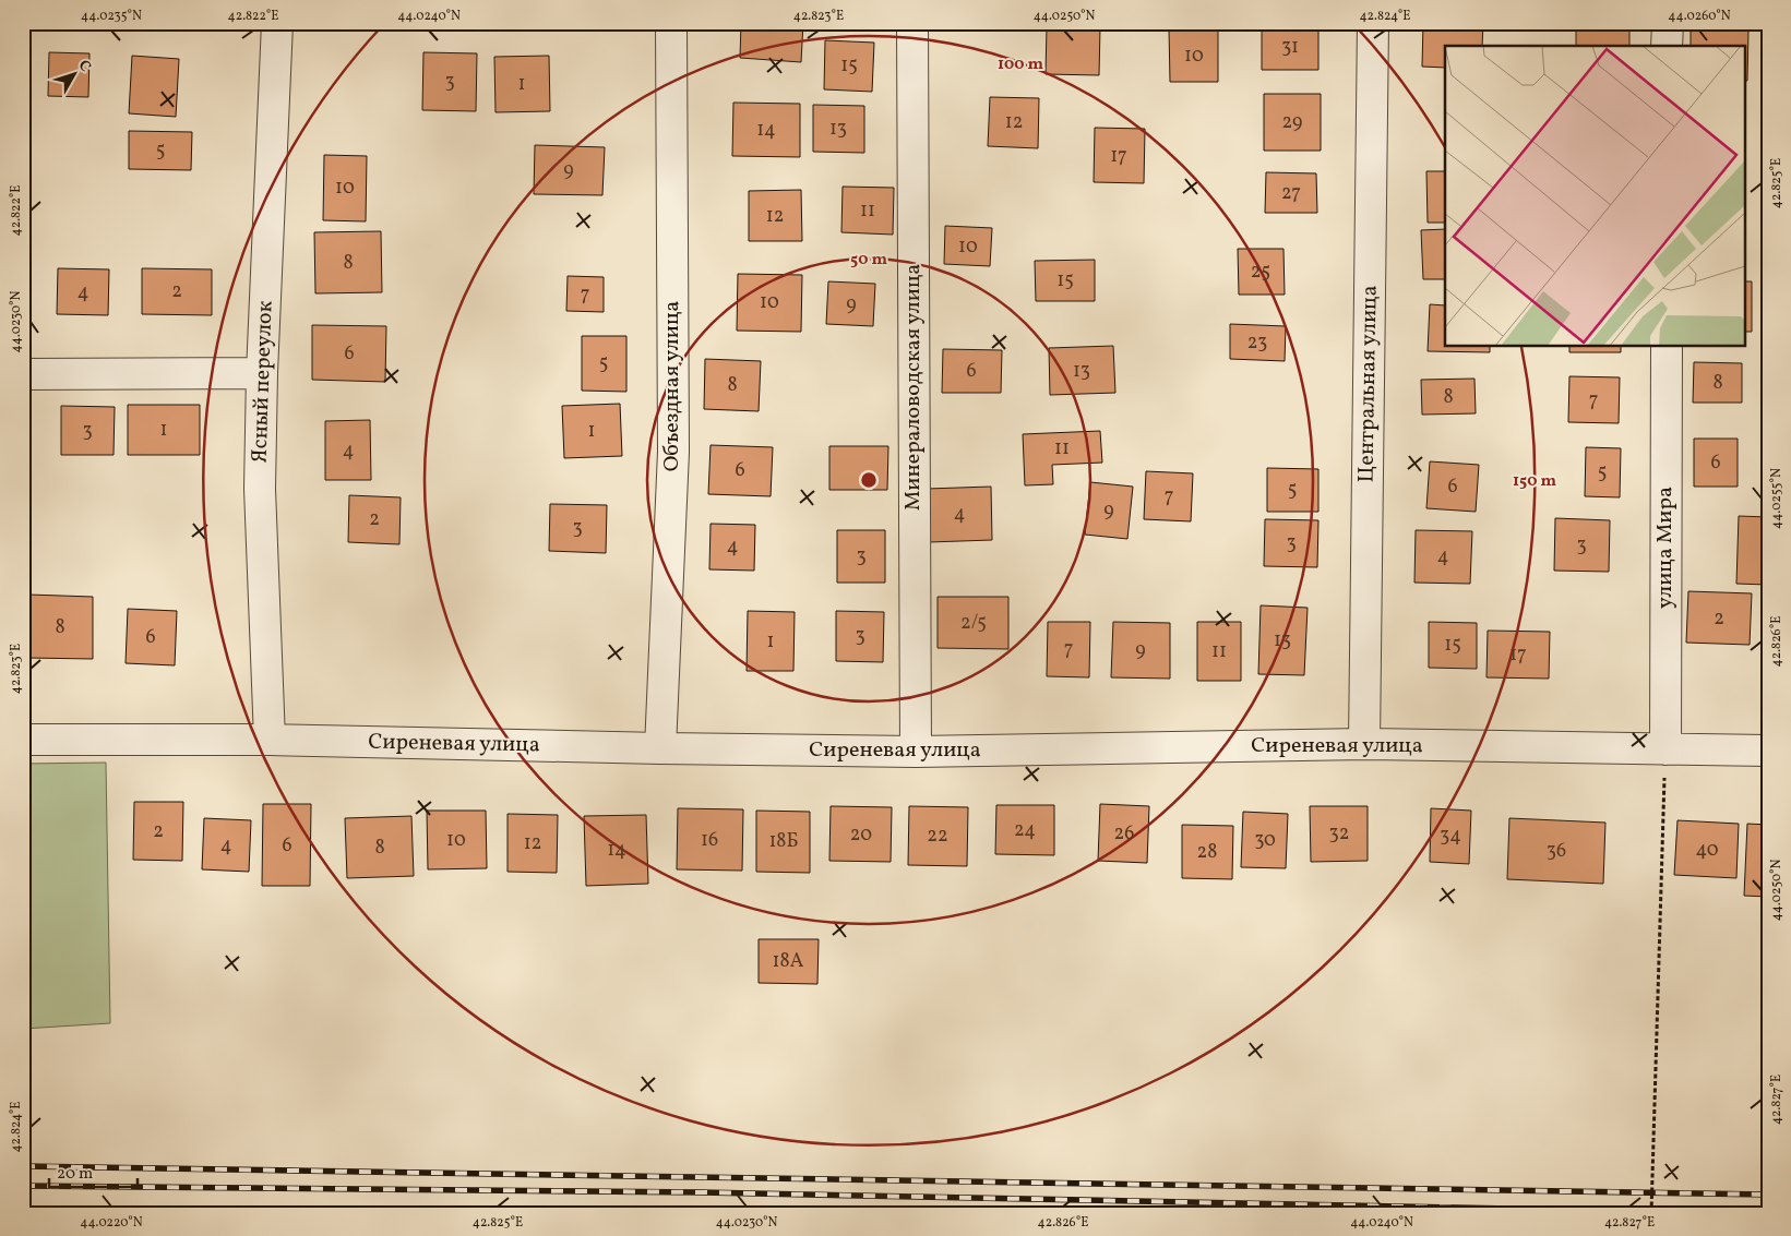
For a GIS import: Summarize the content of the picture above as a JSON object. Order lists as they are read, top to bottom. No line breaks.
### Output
{"streets":{"street":["Ясный переулок","Центральная улица","Объездная улица","Минераловодская улица","улица Мира","Сиреневая улица"]},"crossings":[["Ясный переулок","Сиреневая улица"],["Центральная улица","Сиреневая улица"],["Объездная улица","Сиреневая улица"],["Минераловодская улица","Сиреневая улица"],["улица Мира","Сиреневая улица"]],"house_numbers":["31","10","15","3","1","12","29","13","14","5","17","9","10","27","11","12","10","8","25","15","2","4","7","10","9","23","6","5","6","13","8","8","8","7","1","3","1","11","4","6","6","5","6","5","7","9","4","2","3","3","3","4","3","4","2","2/5","8","3","6","13","1","15","7","9","11","17","24","2","26","32","20","22","34","10","16","30","18Б","12","4","6","8","14","40","36","28","18А"],"scale_bar":"20 m","north":"top right","coordinates":["44.0235°N","42.822°E","44.0240°N","42.823°E","44.0250°N","42.824°E","44.0260°N","42.825°E","44.0230°N","44.0255°N","42.826°E","42.827°E","44.0220°N"],"rings":["100 m","50 m","150 m"]}
